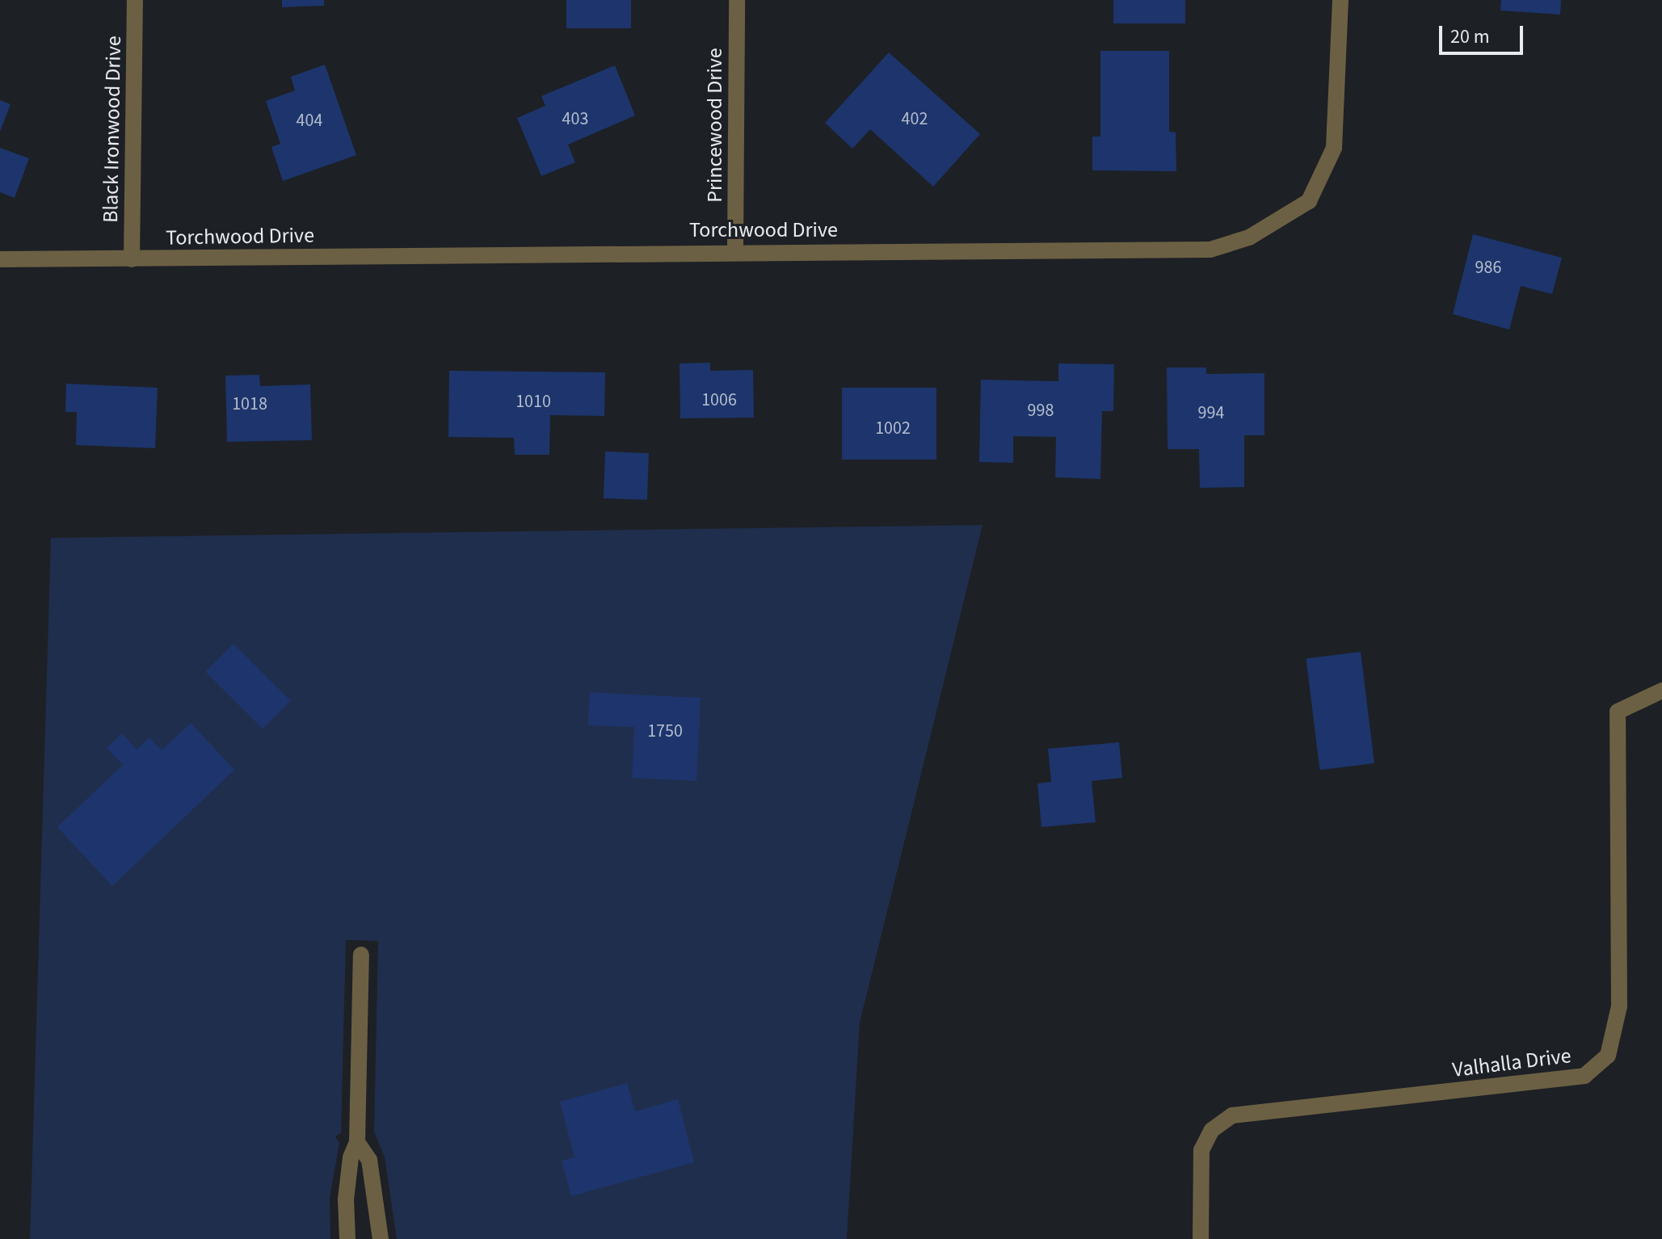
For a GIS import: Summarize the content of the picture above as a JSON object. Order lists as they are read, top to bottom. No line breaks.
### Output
{"streets":{"street":["Princewood Drive","Black Ironwood Drive","Torchwood Drive","Valhalla Drive"]},"crossings":[["Princewood Drive","Torchwood Drive"],["Black Ironwood Drive","Torchwood Drive"]],"house_numbers":["403","402","404","986","1006","1010","1018","998","994","1002","1750"],"scale_bar":"20 m"}
